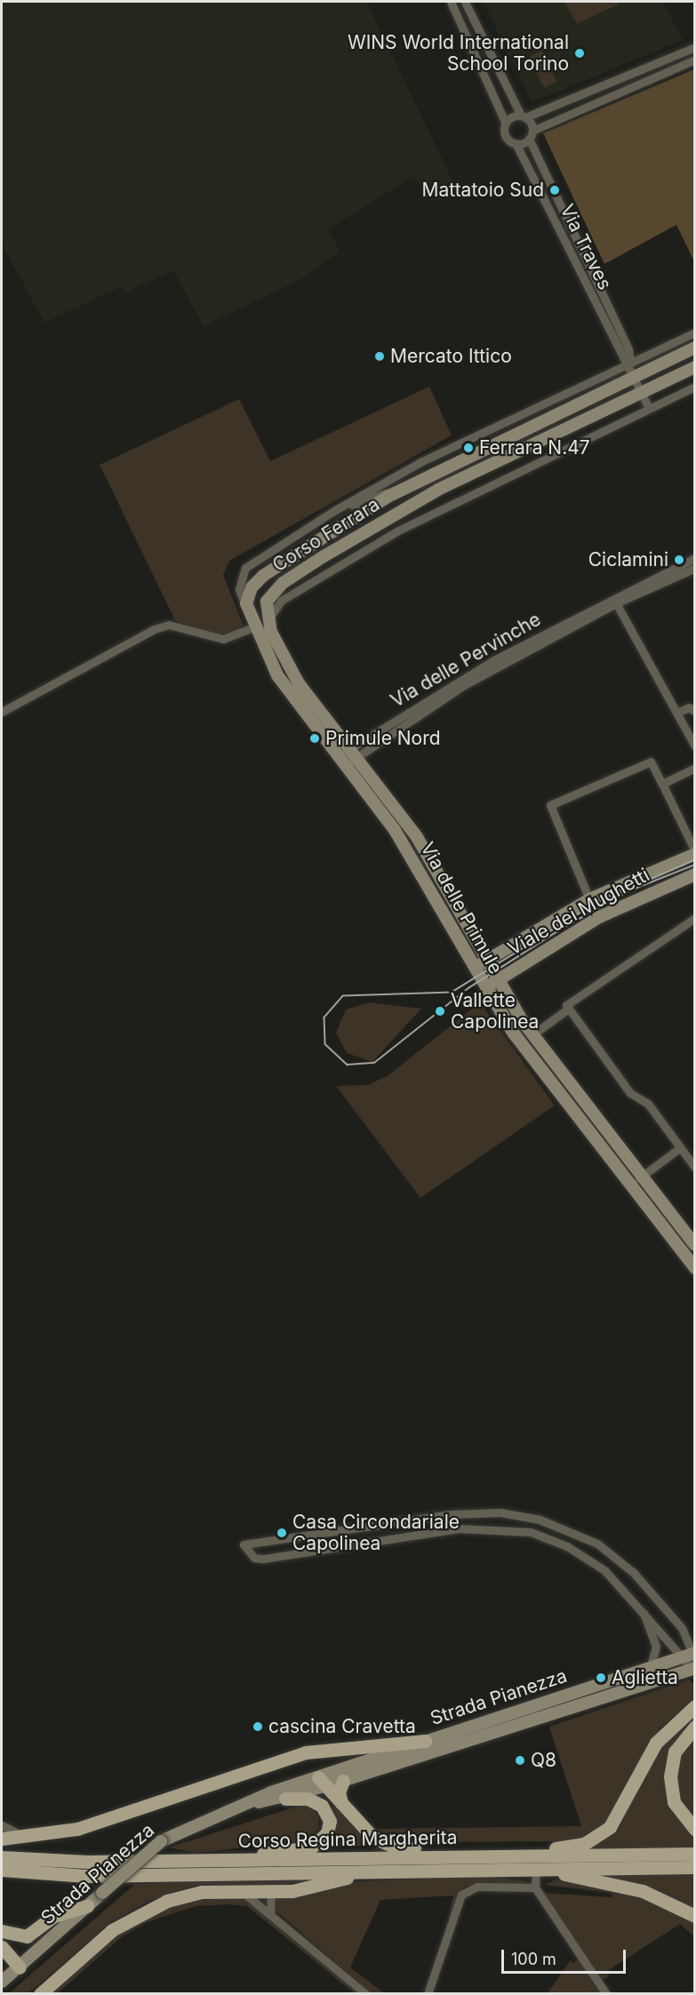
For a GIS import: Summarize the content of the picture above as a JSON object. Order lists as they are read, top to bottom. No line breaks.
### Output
{"streets":{"main road":["Corso Ferrara","Via delle Primule","Viale dei Mughetti","Strada Pianezza","Corso Regina Margherita"],"street":["Via Traves","Via delle Pervinche"]},"crossings":[["Via Traves","Corso Ferrara"],["Corso Ferrara","Via delle Primule"],["Via delle Pervinche","Via delle Primule"],["Via delle Primule","Viale dei Mughetti"]],"places":["WINS World International School Torino","Mattatoio Sud","Mercato Ittico","Ferrara N.47","Ciclamini","Primule Nord","Vallette Capolinea","Casa Circondariale Capolinea","Aglietta","cascina Cravetta","Q8"],"scale_bar":"100 m"}
